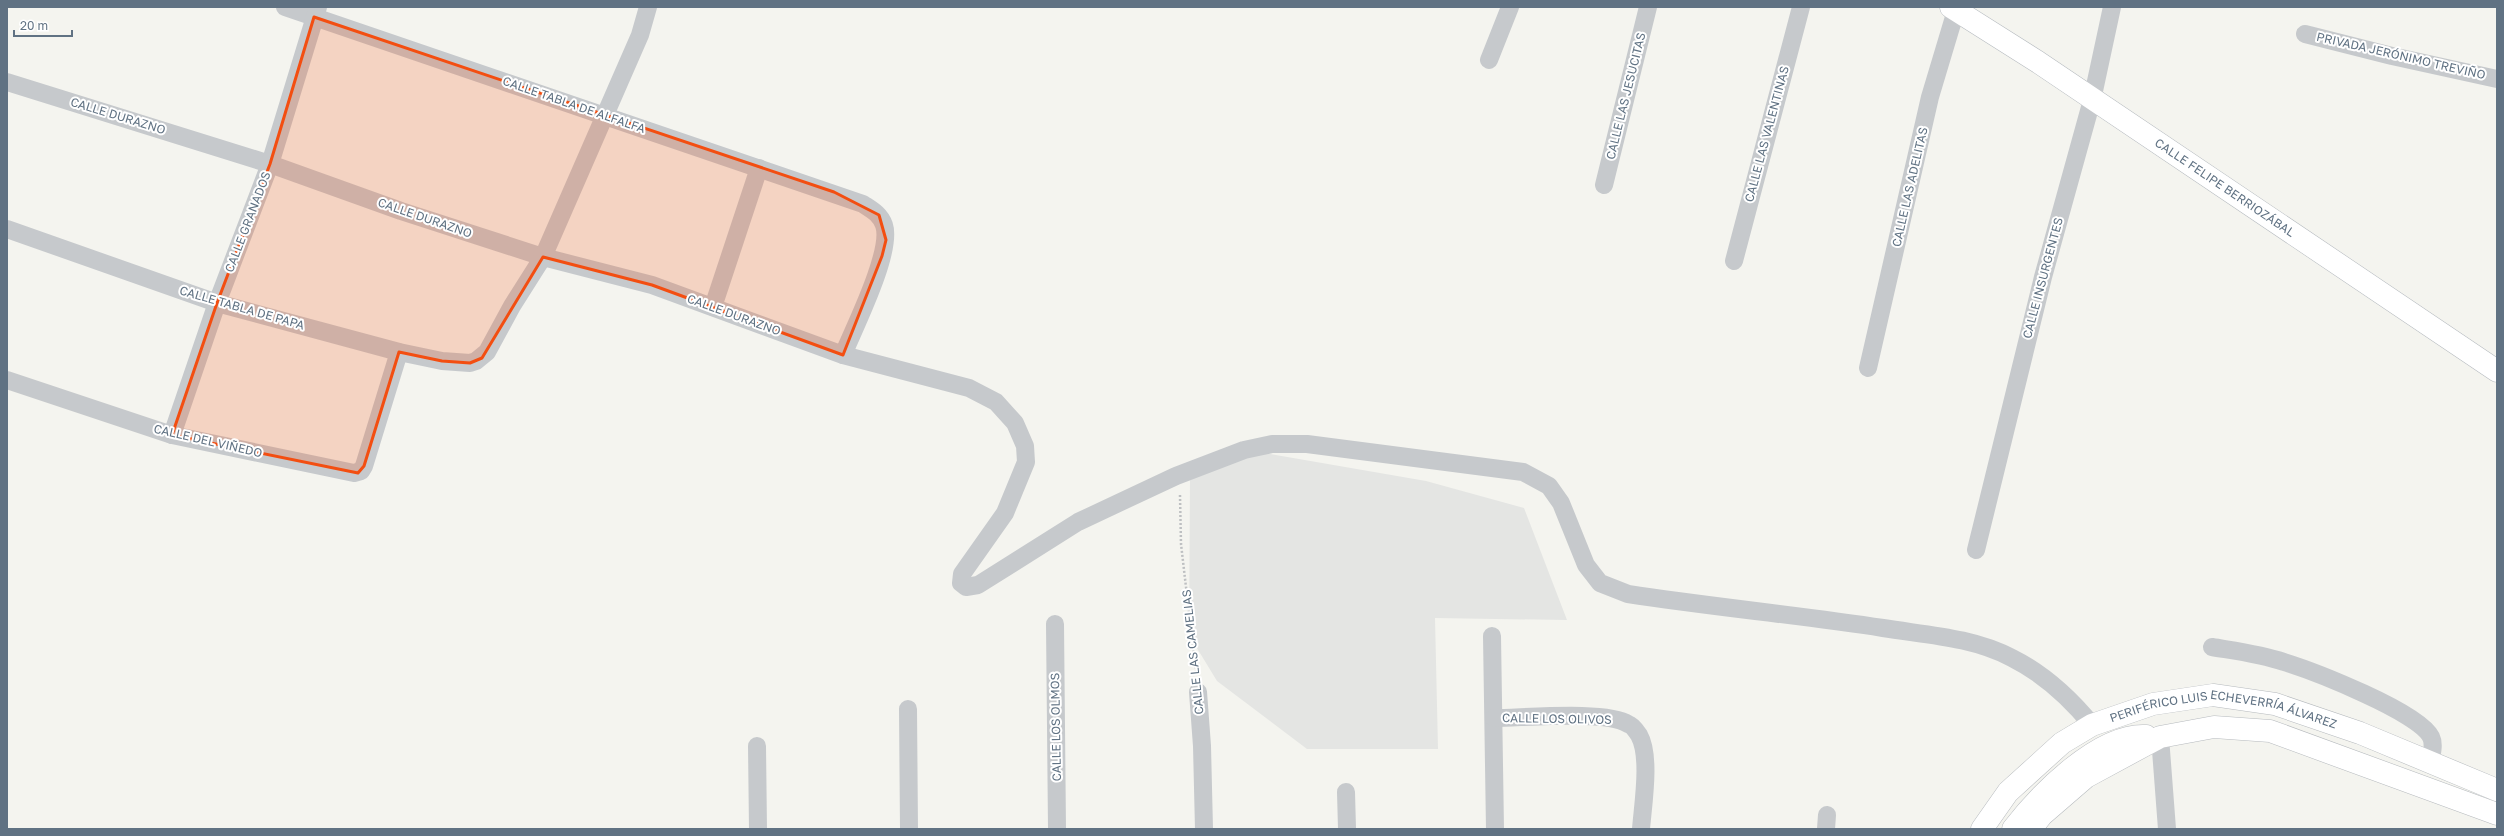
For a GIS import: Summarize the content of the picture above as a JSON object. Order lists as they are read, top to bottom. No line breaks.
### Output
{"streets":{"main road":["CALLE FELIPE BERRIOZÁBAL","PERIFÉRICO LUIS ECHEVERRÍA ÁLVAREZ"],"street":["PRIVADA JERÓNIMO TREVIÑO","CALLE LAS JESUCITAS","CALLE TABLA DE ALFALFA","CALLE DURAZNO","CALLE LAS VALENTINAS","CALLE LAS ADELITAS","CALLE GRANADOS","CALLE INSURGENTES","CALLE TABLA DE PAPA","CALLE DEL VIÑEDO","CALLE LAS CAMELIAS","CALLE LOS OLIVOS","CALLE LOS OLMOS"]},"crossings":[["CALLE TABLA DE ALFALFA","CALLE DURAZNO"],["CALLE TABLA DE ALFALFA","CALLE GRANADOS"],["CALLE DURAZNO","CALLE GRANADOS"],["CALLE DURAZNO","CALLE TABLA DE PAPA"],["CALLE DURAZNO","CALLE LAS CAMELIAS"],["CALLE LAS ADELITAS","CALLE FELIPE BERRIOZÁBAL"],["CALLE FELIPE BERRIOZÁBAL","CALLE INSURGENTES"],["CALLE GRANADOS","CALLE TABLA DE PAPA"],["CALLE GRANADOS","CALLE DEL VIÑEDO"],["CALLE TABLA DE PAPA","CALLE DEL VIÑEDO"]],"scale_bar":"20 m"}
